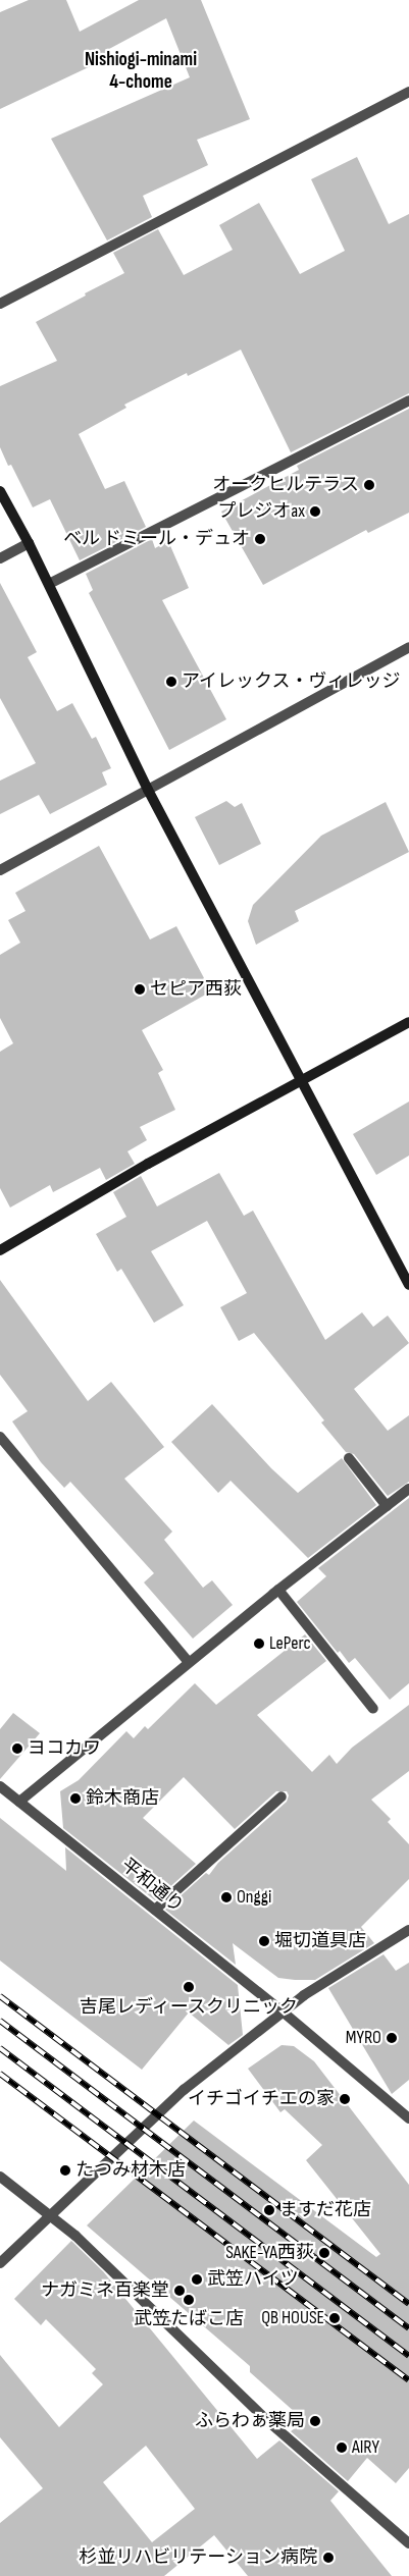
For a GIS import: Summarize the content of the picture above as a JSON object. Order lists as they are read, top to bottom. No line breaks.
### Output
{"streets":{"street":["平和通り"]},"districts":["Nishiogi-minami 4-chome"],"places":["オークヒルテラス","プレジオax","ベル ドミール・デュオ","アイレックス・ヴィレッジ","セピア西荻","LePerc","ヨコカワ","鈴木商店","Onggi","堀切道具店","吉尾レディースクリニック","MYRO","イチゴイチエの家","たつみ材木店","ますだ花店","SAKE-YA西荻","武笠ハイツ","ナガミネ百楽堂","武笠たばこ店","QB HOUSE","ふらわぁ薬局","AIRY","杉並リハビリテーション病院"]}
